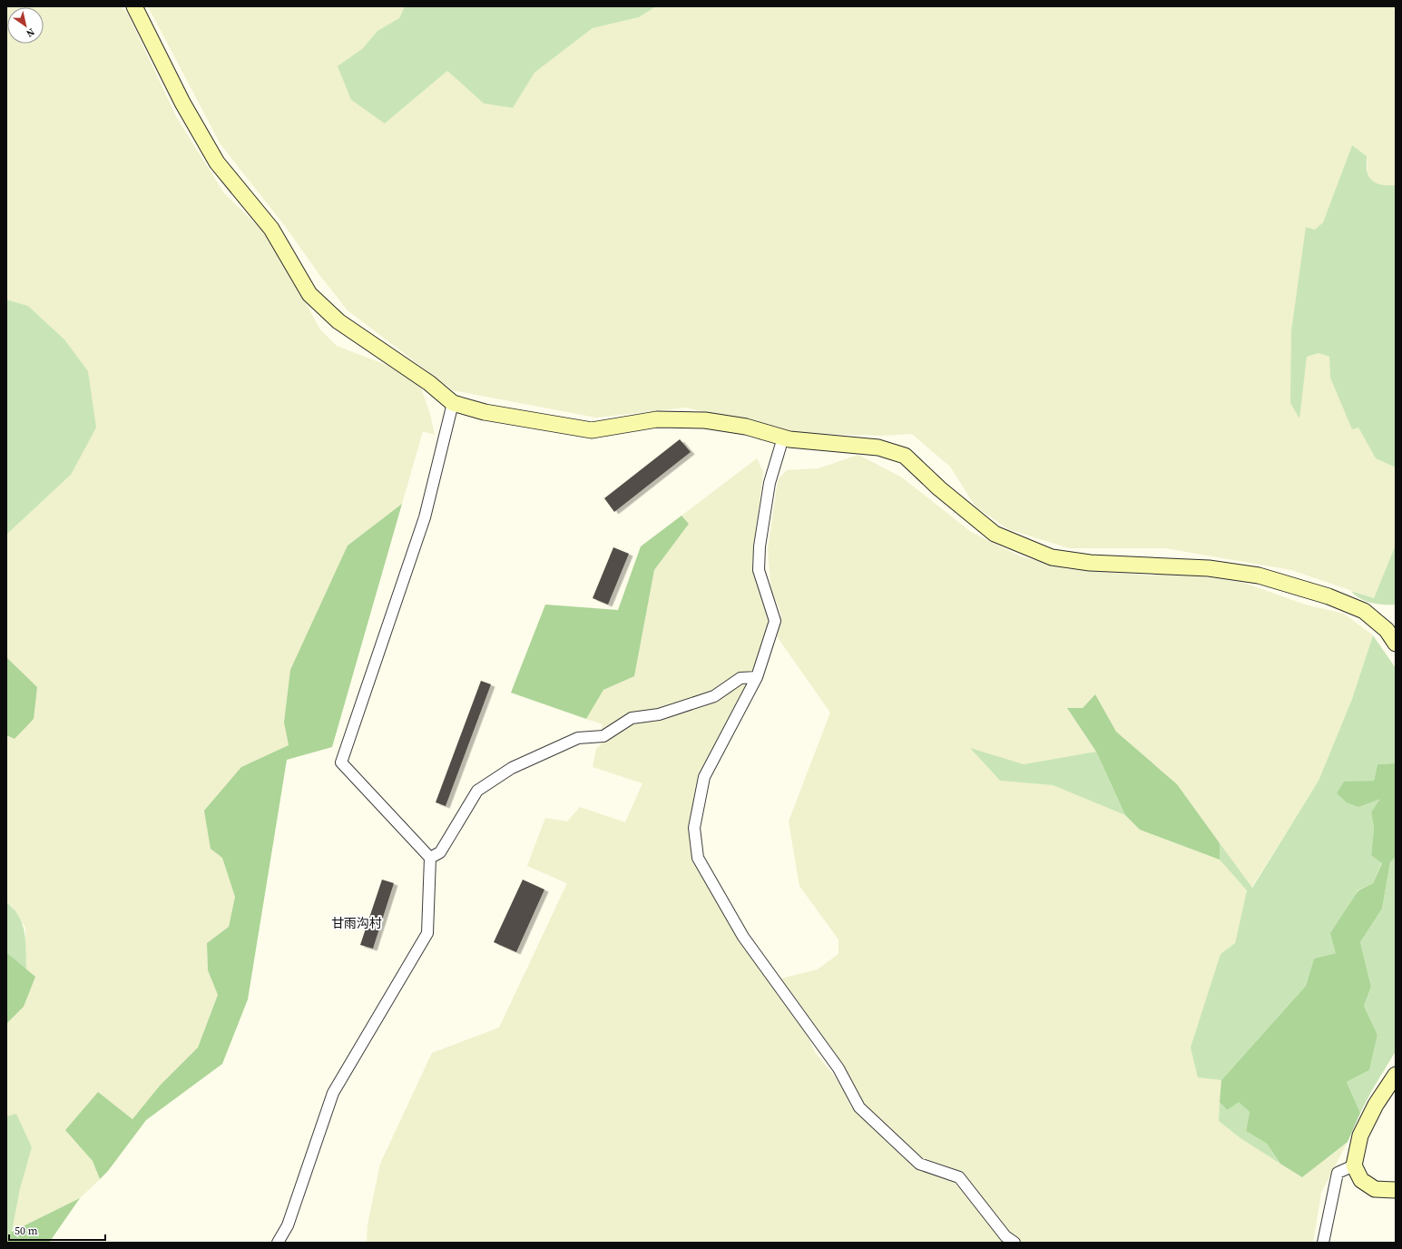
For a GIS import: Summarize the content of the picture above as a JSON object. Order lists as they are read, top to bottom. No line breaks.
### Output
{"districts":["甘雨沟村"],"scale_bar":"50 m","north":"bottom right"}
